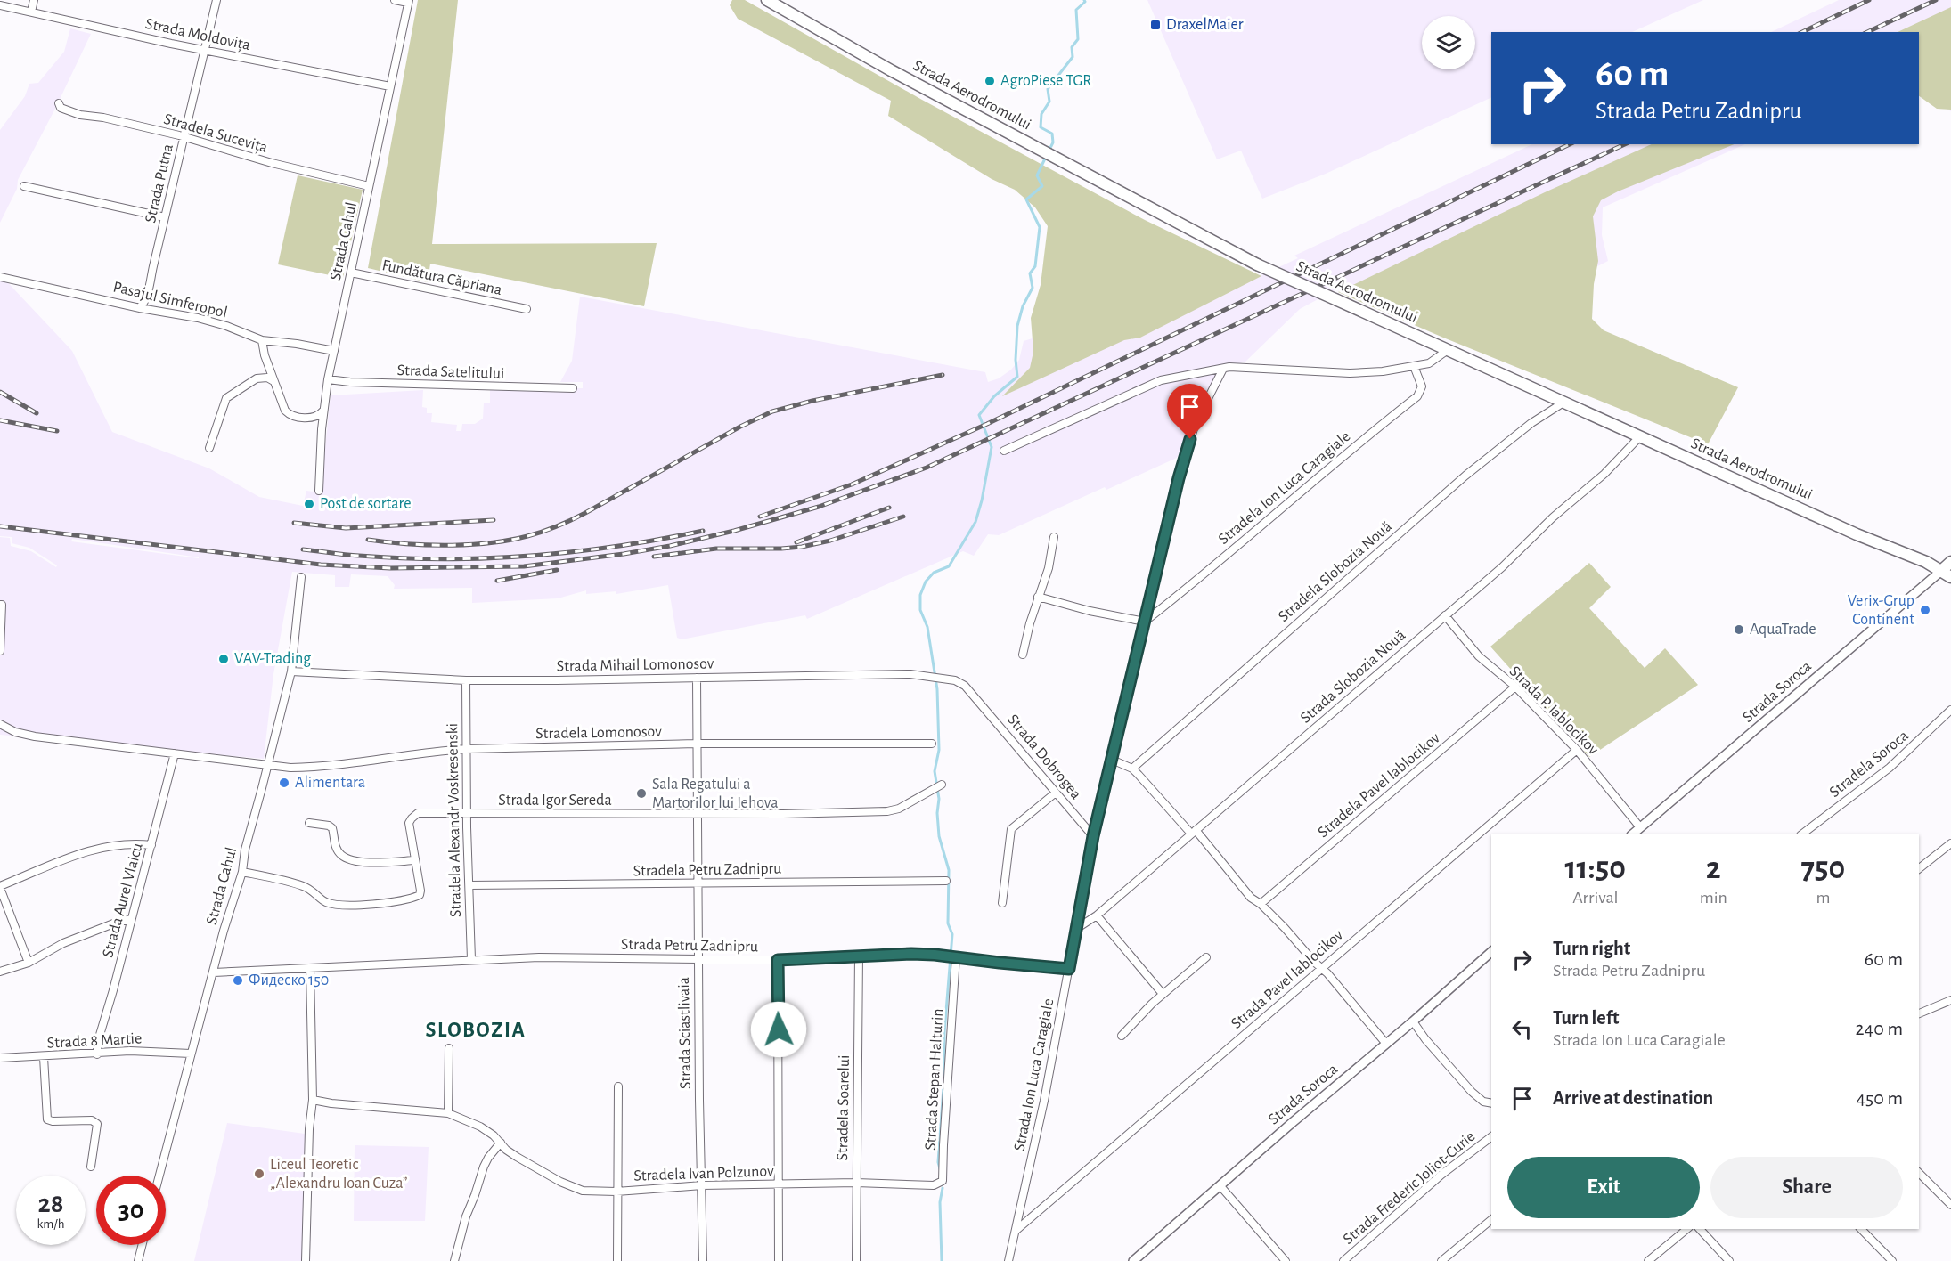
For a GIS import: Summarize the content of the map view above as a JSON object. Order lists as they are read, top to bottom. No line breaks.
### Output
{"streets":{"main road":["Strada Aerodromului"],"street":["Strada Moldovița","Stradela Sucevița","Strada Putna","Strada Cahul","Fundătura Căpriana","Pasajul Simferopol","Strada Satelitului","Stradela Ion Luca Caragiale","Stradela Slobozia Nouă","Strada Mihail Lomonosov","Strada Slobozia Nouă","Strada Soroca","Strada P. Iablocikov","Stradela Lomonosov","Strada Dobrogea","Stradela Sorocа","Stradela Pavel Iablocikov","Strada Igor Sereda","Stradela Alexandr Voskresenski","Stradela Petru Zadnipru","Strada Aurel Vlaicu","Strada Petru Zadnipru","Strada Pavel Iablocikov","Strada Sciastlivaia","Strada 8 Martie","Strada Ion Luca Caragiale","Strada Stepan Halturin","Stradela Soarelui","Stradela Ivan Polzunov","Strada Frederic Joliot-Curie"]},"crossings":[["Strada Moldovița","Strada Putna"],["Strada Moldovița","Strada Cahul"],["Strada Aerodromului","Stradela Slobozia Nouă"],["Strada Aerodromului","Strada Slobozia Nouă"],["Strada Aerodromului","Strada Soroca"],["Stradela Sucevița","Strada Putna"],["Stradela Sucevița","Strada Cahul"],["Strada Putna","Pasajul Simferopol"],["Strada Cahul","Fundătura Căpriana"],["Strada Cahul","Pasajul Simferopol"],["Strada Cahul","Strada Satelitului"],["Strada Cahul","Strada Mihail Lomonosov"],["Strada Cahul","Stradela Lomonosov"],["Strada Cahul","Strada Petru Zadnipru"],["Strada Cahul","Strada 8 Martie"],["Stradela Ion Luca Caragiale","Strada Ion Luca Caragiale"],["Strada Mihail Lomonosov","Strada Dobrogea"],["Strada Mihail Lomonosov","Stradela Alexandr Voskresenski"],["Strada Mihail Lomonosov","Strada Sciastlivaia"],["Strada Slobozia Nouă","Strada P. Iablocikov"],["Strada Slobozia Nouă","Strada Ion Luca Caragiale"],["Strada Soroca","Strada P. Iablocikov"],["Strada P. Iablocikov","Stradela Pavel Iablocikov"],["Strada P. Iablocikov","Strada Pavel Iablocikov"],["Stradela Lomonosov","Stradela Alexandr Voskresenski"],["Stradela Lomonosov","Strada Sciastlivaia"],["Strada Dobrogea","Strada Ion Luca Caragiale"],["Strada Igor Sereda","Stradela Alexandr Voskresenski"],["Strada Igor Sereda","Strada Sciastlivaia"],["Stradela Alexandr Voskresenski","Stradela Petru Zadnipru"],["Stradela Alexandr Voskresenski","Strada Petru Zadnipru"],["Stradela Petru Zadnipru","Strada Sciastlivaia"],["Strada Aurel Vlaicu","Strada 8 Martie"],["Strada Petru Zadnipru","Strada Sciastlivaia"],["Strada Petru Zadnipru","Strada Ion Luca Caragiale"],["Strada Petru Zadnipru","Strada Stepan Halturin"],["Strada Petru Zadnipru","Stradela Soarelui"],["Strada Pavel Iablocikov","Strada Ion Luca Caragiale"],["Strada Sciastlivaia","Stradela Ivan Polzunov"],["Strada Stepan Halturin","Stradela Ivan Polzunov"],["Stradela Soarelui","Stradela Ivan Polzunov"]],"districts":["SLOBOZIA"],"places":{"transit":["DraxelMaier"],"other":["AgroPiese TGR","Post de sortare","Verix-Grup Continent","AquaTrade","VAV-Trading","Alimentara","Sala Regatului a Martorilor lui Iehova","Фидеско 150","Liceul Teoretic „Alexandru Ioan Cuza”"]},"page":{"turn":["60 m","Strada Petru Zadnipru"],"eta":["11:50","Arrival","2","min","750","m"],"list":[{"name":"Turn right","note":"Strada Petru Zadnipru","value":"60 m"},{"name":"Turn left","note":"Strada Ion Luca Caragiale","value":"240 m"},{"name":"Arrive at destination","value":"450 m"}],"buttons":["Exit","Share"],"speed":"28 km/h","limit":"30"}}
